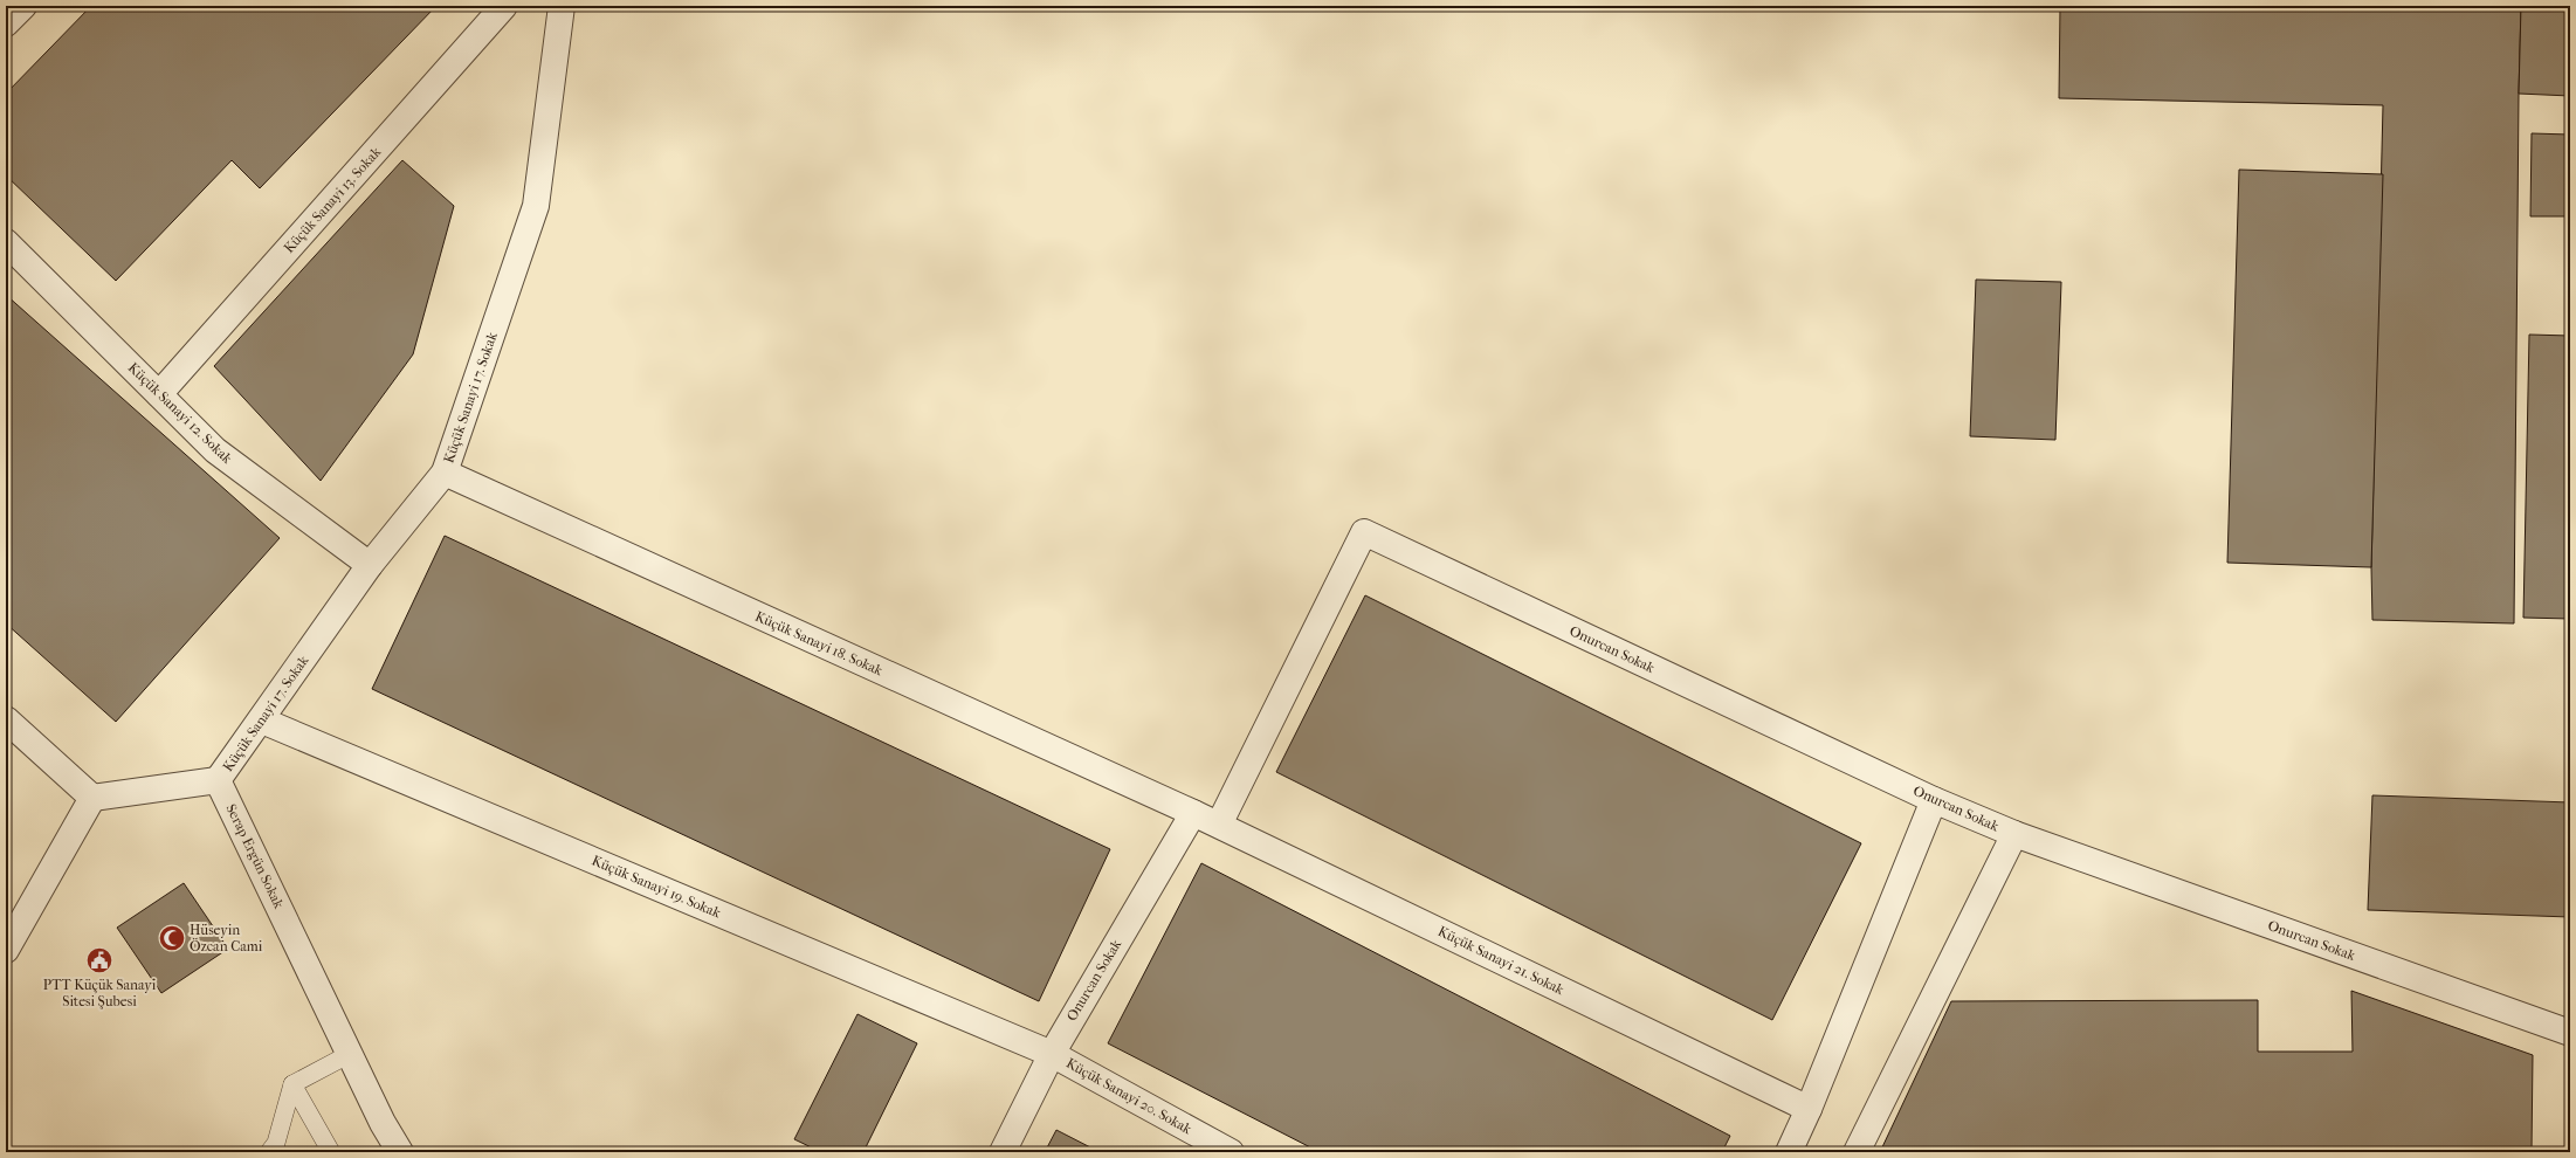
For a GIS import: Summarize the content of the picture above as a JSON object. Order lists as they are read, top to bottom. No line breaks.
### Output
{"streets":{"street":["Küçük Sanayi 13. Sokak","Küçük Sanayi 17. Sokak","Küçük Sanayi 12. Sokak","Küçük Sanayi 18. Sokak","Onurcan Sokak","Serap Ergün Sokak","Küçük Sanayi 19. Sokak","Küçük Sanayi 21. Sokak","Küçük Sanayi 20. Sokak"]},"crossings":[["Küçük Sanayi 13. Sokak","Küçük Sanayi 12. Sokak"],["Küçük Sanayi 17. Sokak","Küçük Sanayi 12. Sokak"],["Küçük Sanayi 17. Sokak","Küçük Sanayi 18. Sokak"],["Küçük Sanayi 17. Sokak","Serap Ergün Sokak"],["Küçük Sanayi 17. Sokak","Küçük Sanayi 19. Sokak"],["Küçük Sanayi 18. Sokak","Onurcan Sokak"],["Küçük Sanayi 18. Sokak","Küçük Sanayi 21. Sokak"],["Onurcan Sokak","Küçük Sanayi 19. Sokak"],["Onurcan Sokak","Küçük Sanayi 21. Sokak"],["Onurcan Sokak","Küçük Sanayi 20. Sokak"],["Küçük Sanayi 19. Sokak","Küçük Sanayi 20. Sokak"]],"places":{"mosque":["Hüseyin Özcan Cami"],"public building":["PTT Küçük Sanayi Sitesi Şubesi"]}}
